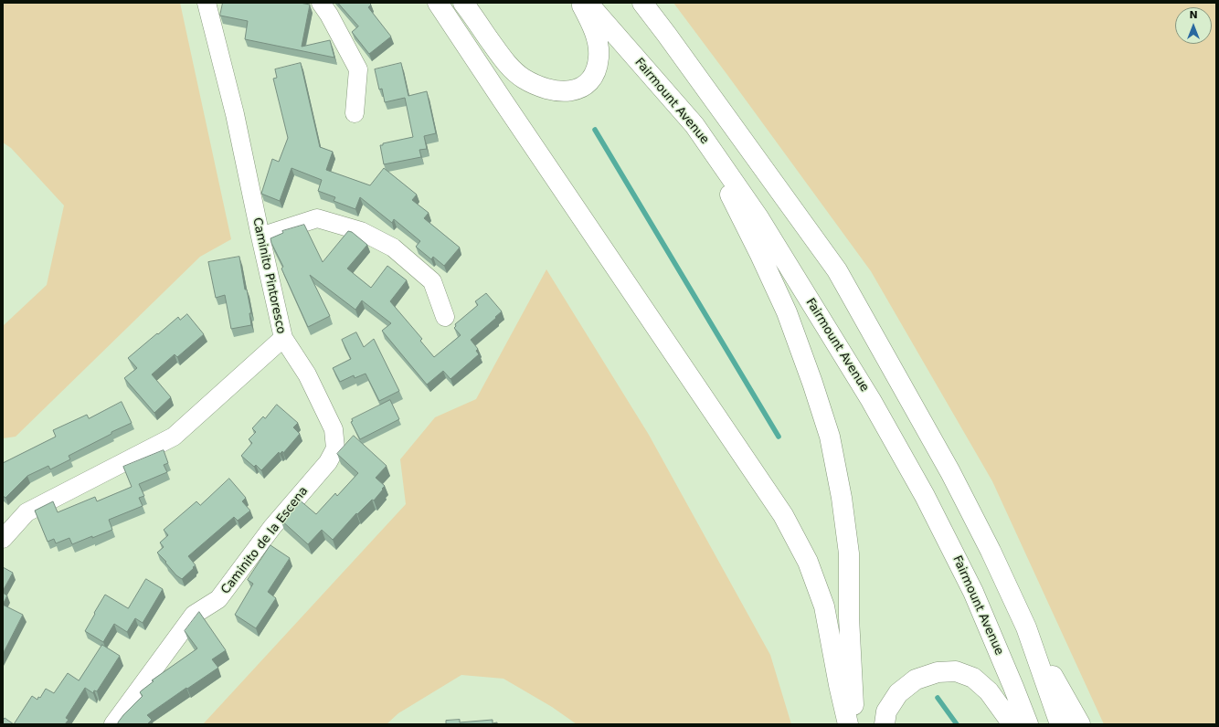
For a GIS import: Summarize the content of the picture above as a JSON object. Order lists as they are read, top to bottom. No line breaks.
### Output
{"streets":{"main road":["Fairmount Avenue"],"street":["Caminito Pintoresco","Caminito de la Escena"]},"crossings":[["Caminito Pintoresco","Caminito de la Escena"]],"north":"top"}
